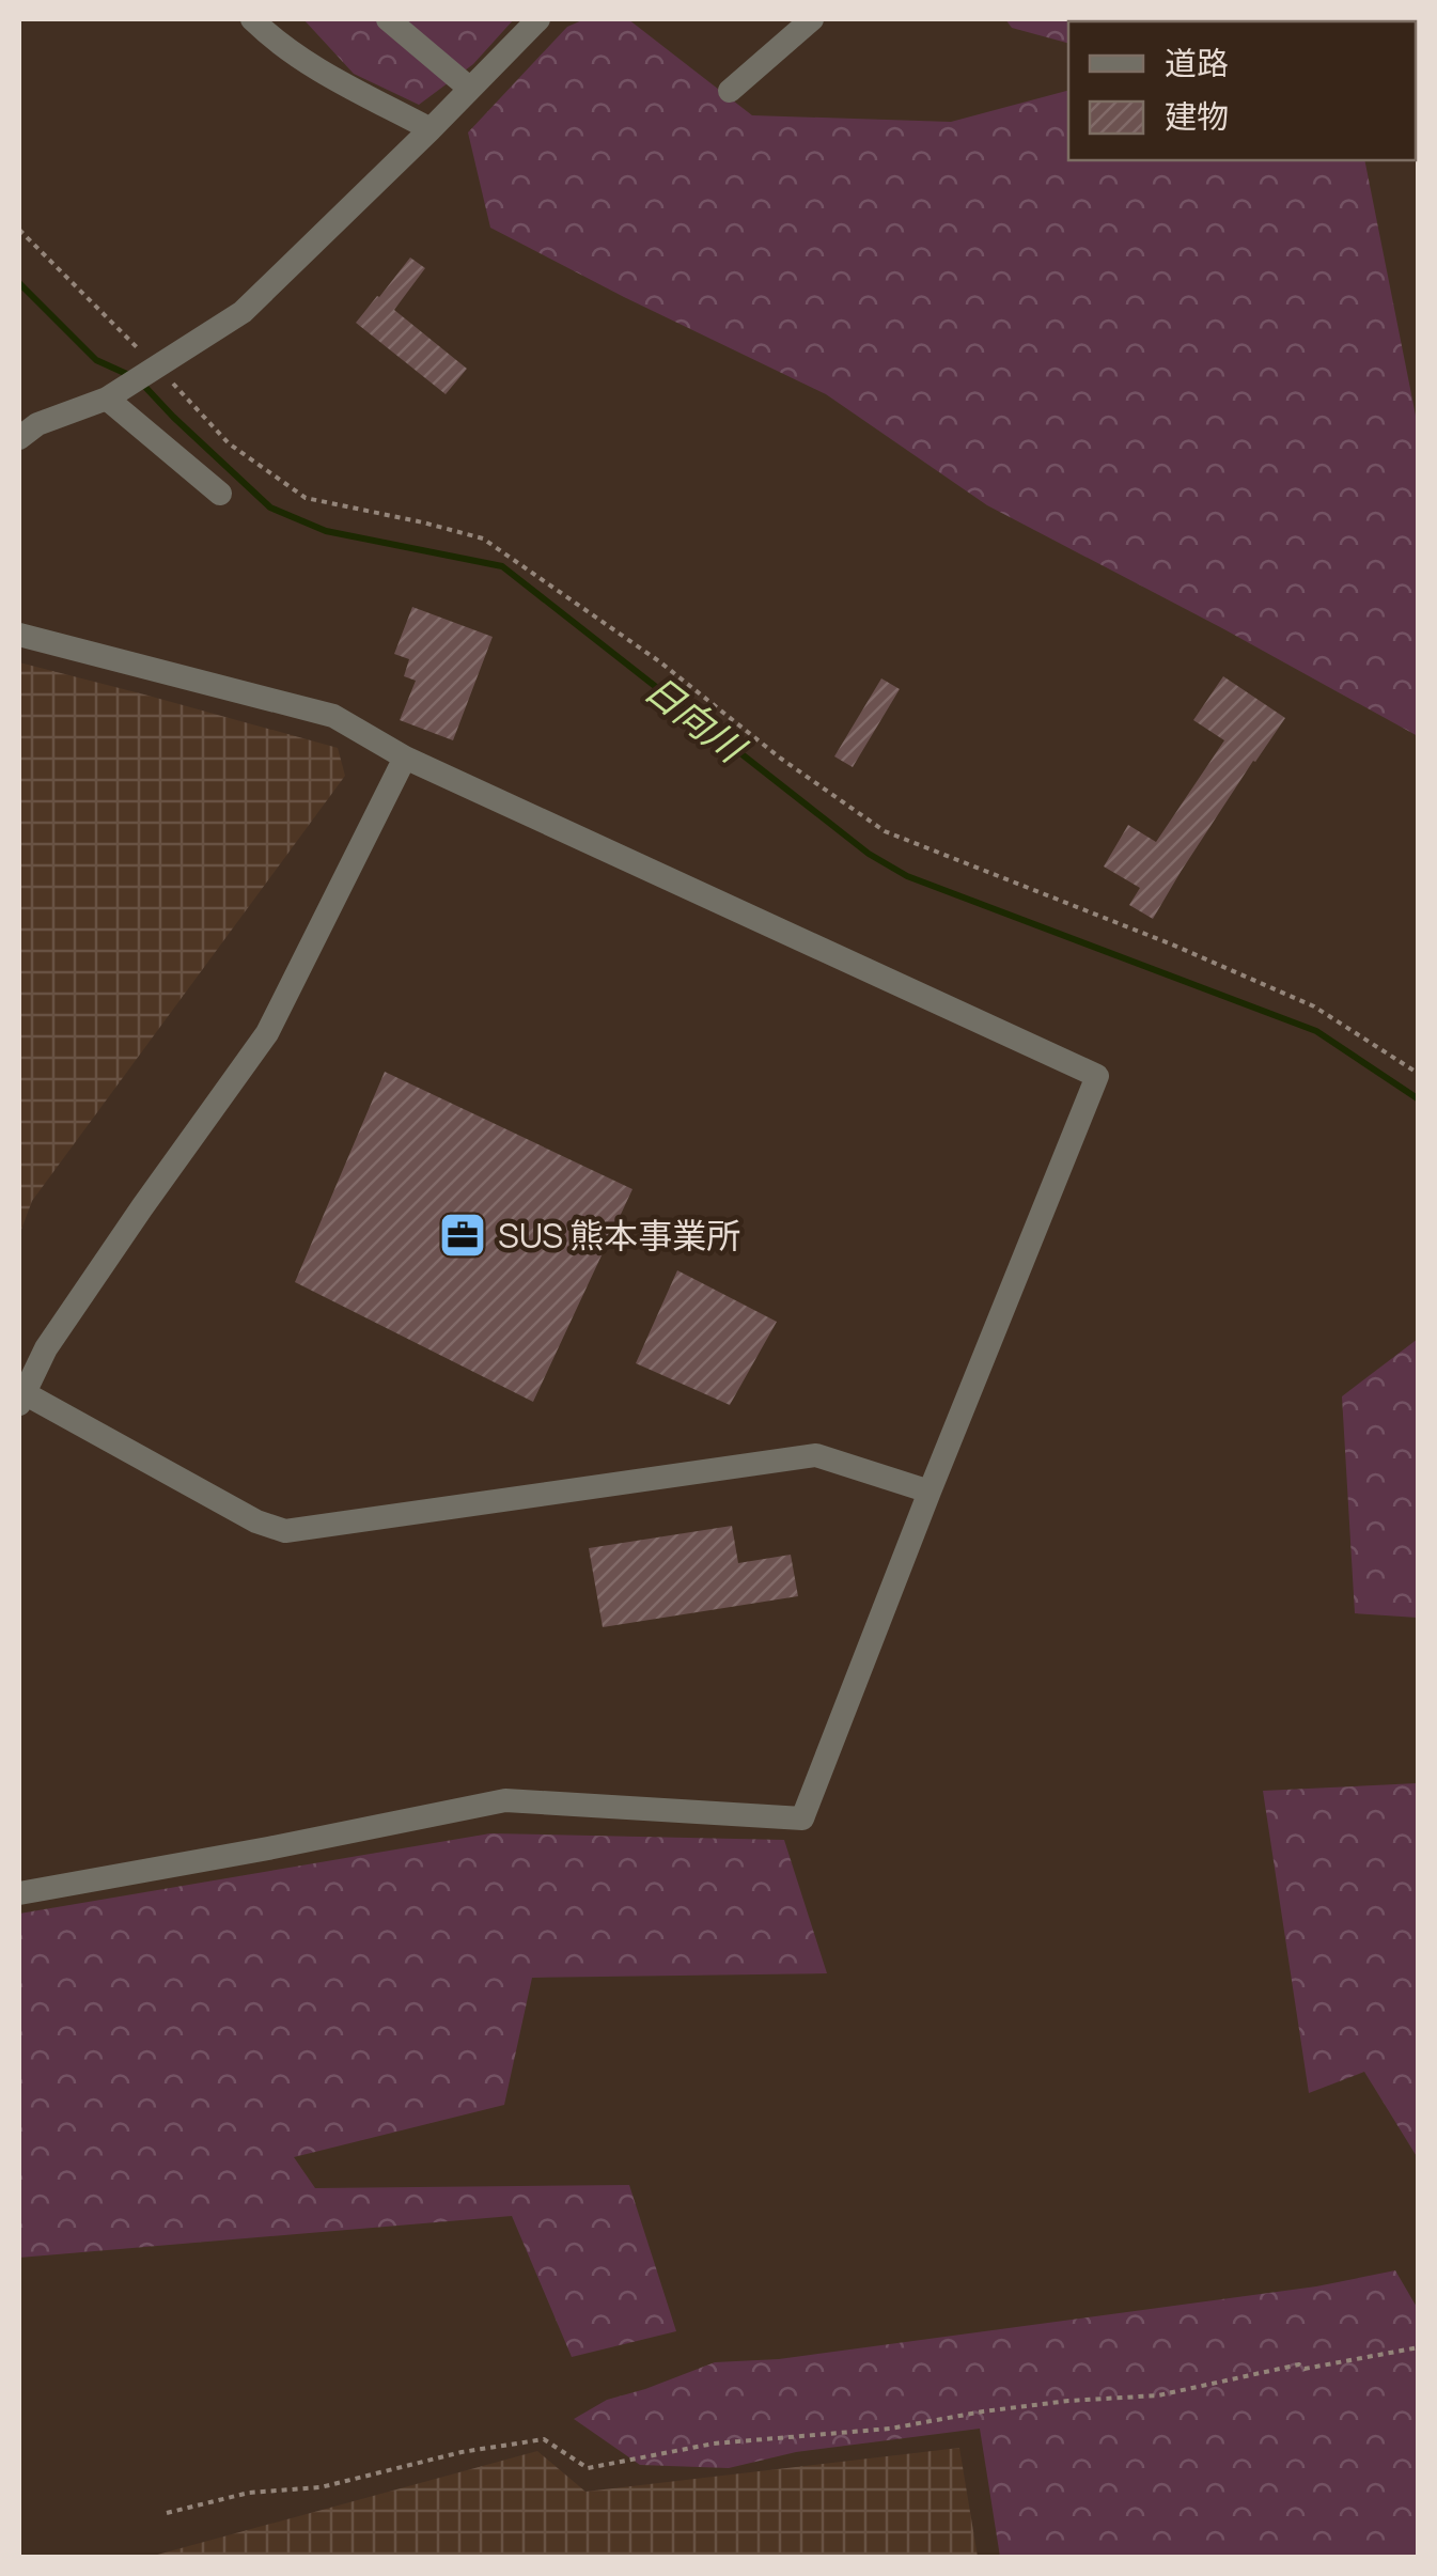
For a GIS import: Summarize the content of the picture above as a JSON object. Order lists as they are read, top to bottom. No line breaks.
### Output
{"water":["日向川"],"places":{"office":["SUS 熊本事業所"]},"legend":["道路","建物"]}
